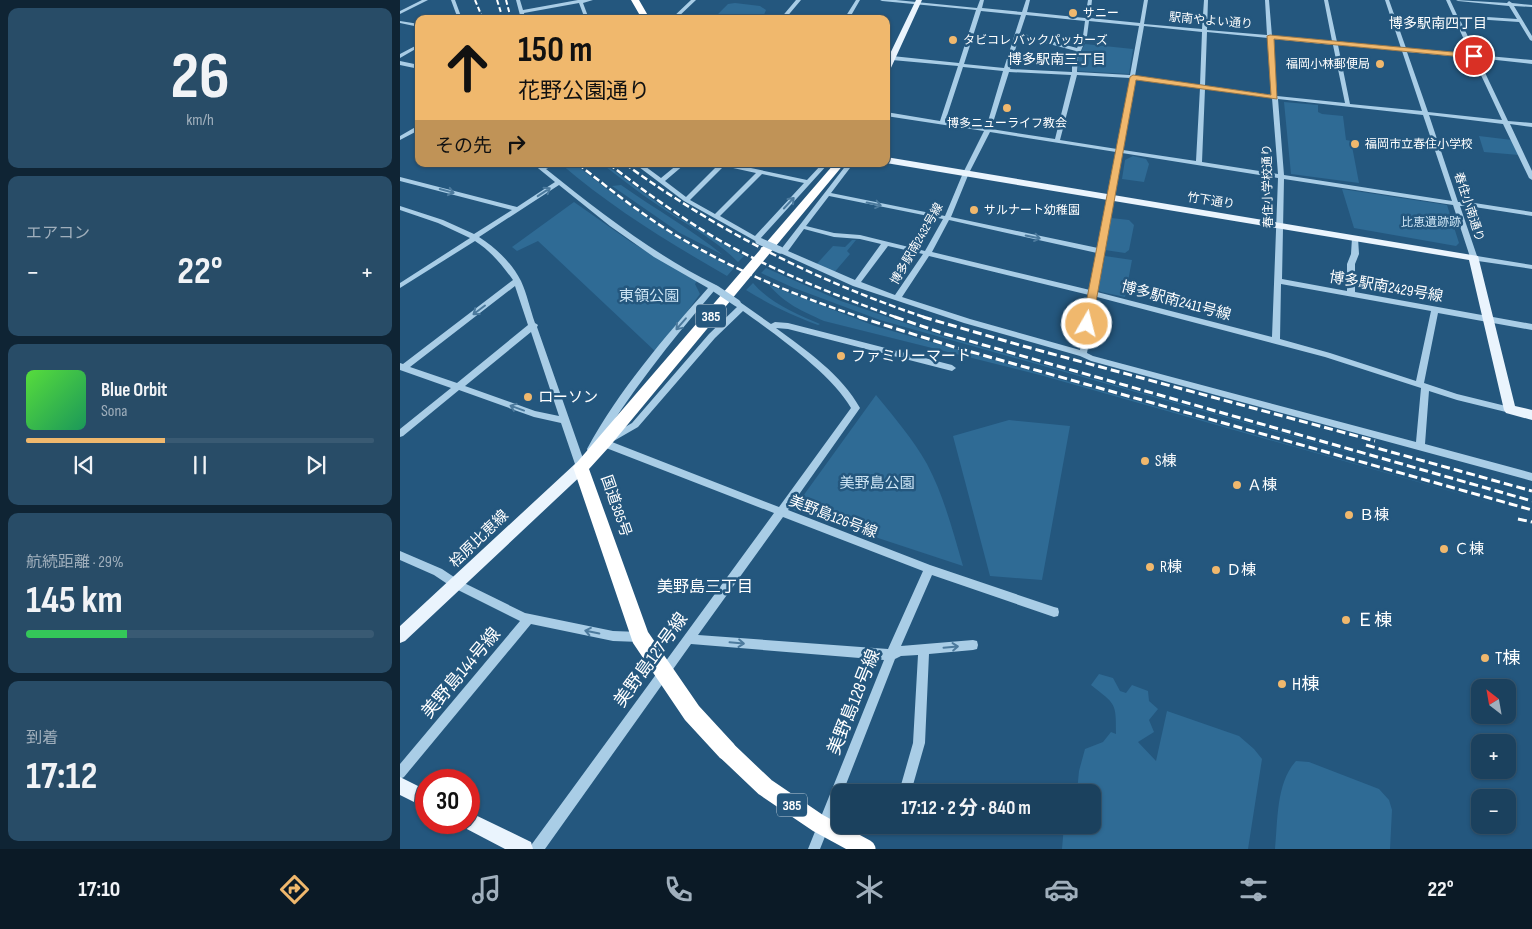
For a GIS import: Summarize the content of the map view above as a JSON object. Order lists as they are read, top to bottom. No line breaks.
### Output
{"streets":{"highway":["385","国道385号"],"main road":["竹下通り","桧原比恵線"],"street":["駅南やよい通り","春住小学校通り","春住小南通り","博多駅南2432号線","博多駅南2429号線","博多駅南2411号線","美野島126号線","美野島127号線","美野島144号線","美野島128号線"]},"crossings":[["駅南やよい通り","春住小学校通り"],["駅南やよい通り","春住小南通り"],["駅南やよい通り","博多駅南2432号線"],["春住小学校通り","竹下通り"],["春住小学校通り","博多駅南2429号線"],["春住小学校通り","博多駅南2411号線"],["竹下通り","春住小南通り"],["竹下通り","博多駅南2432号線"],["博多駅南2432号線","博多駅南2411号線"],["国道385号","美野島126号線"],["国道385号","桧原比恵線"],["国道385号","美野島127号線"],["美野島126号線","美野島127号線"],["美野島126号線","美野島128号線"]],"districts":["博多駅南四丁目","博多駅南三丁目","美野島三丁目"],"parks":["比恵遺跡跡","東領公園","美野島公園"],"places":["サニー","タビコレ バックパッカーズ","福岡小林郵便局","博多ニューライフ教会","福岡市立春住小学校","サルナート幼稚園","ファミリーマート","ローソン","S棟","Ａ棟","Ｂ棟","Ｃ棟","R棟","Ｄ棟","Ｅ棟","T棟","H棟"],"north":"top left","page":{"tile":[["26","km/h"],"エアコン",["航続距離 · 29%","145 km"],["到着","17:12"]],"turn":["150 m","花野公園通り"],"then":"その先","heat":["−","22°","+"],"song":["Blue Orbit","Sona"],"map_buttons":["+","−"],"limit":"30","trip":"17:12 · 2 分 · 840 m","tabs":["17:10","22°"]}}
